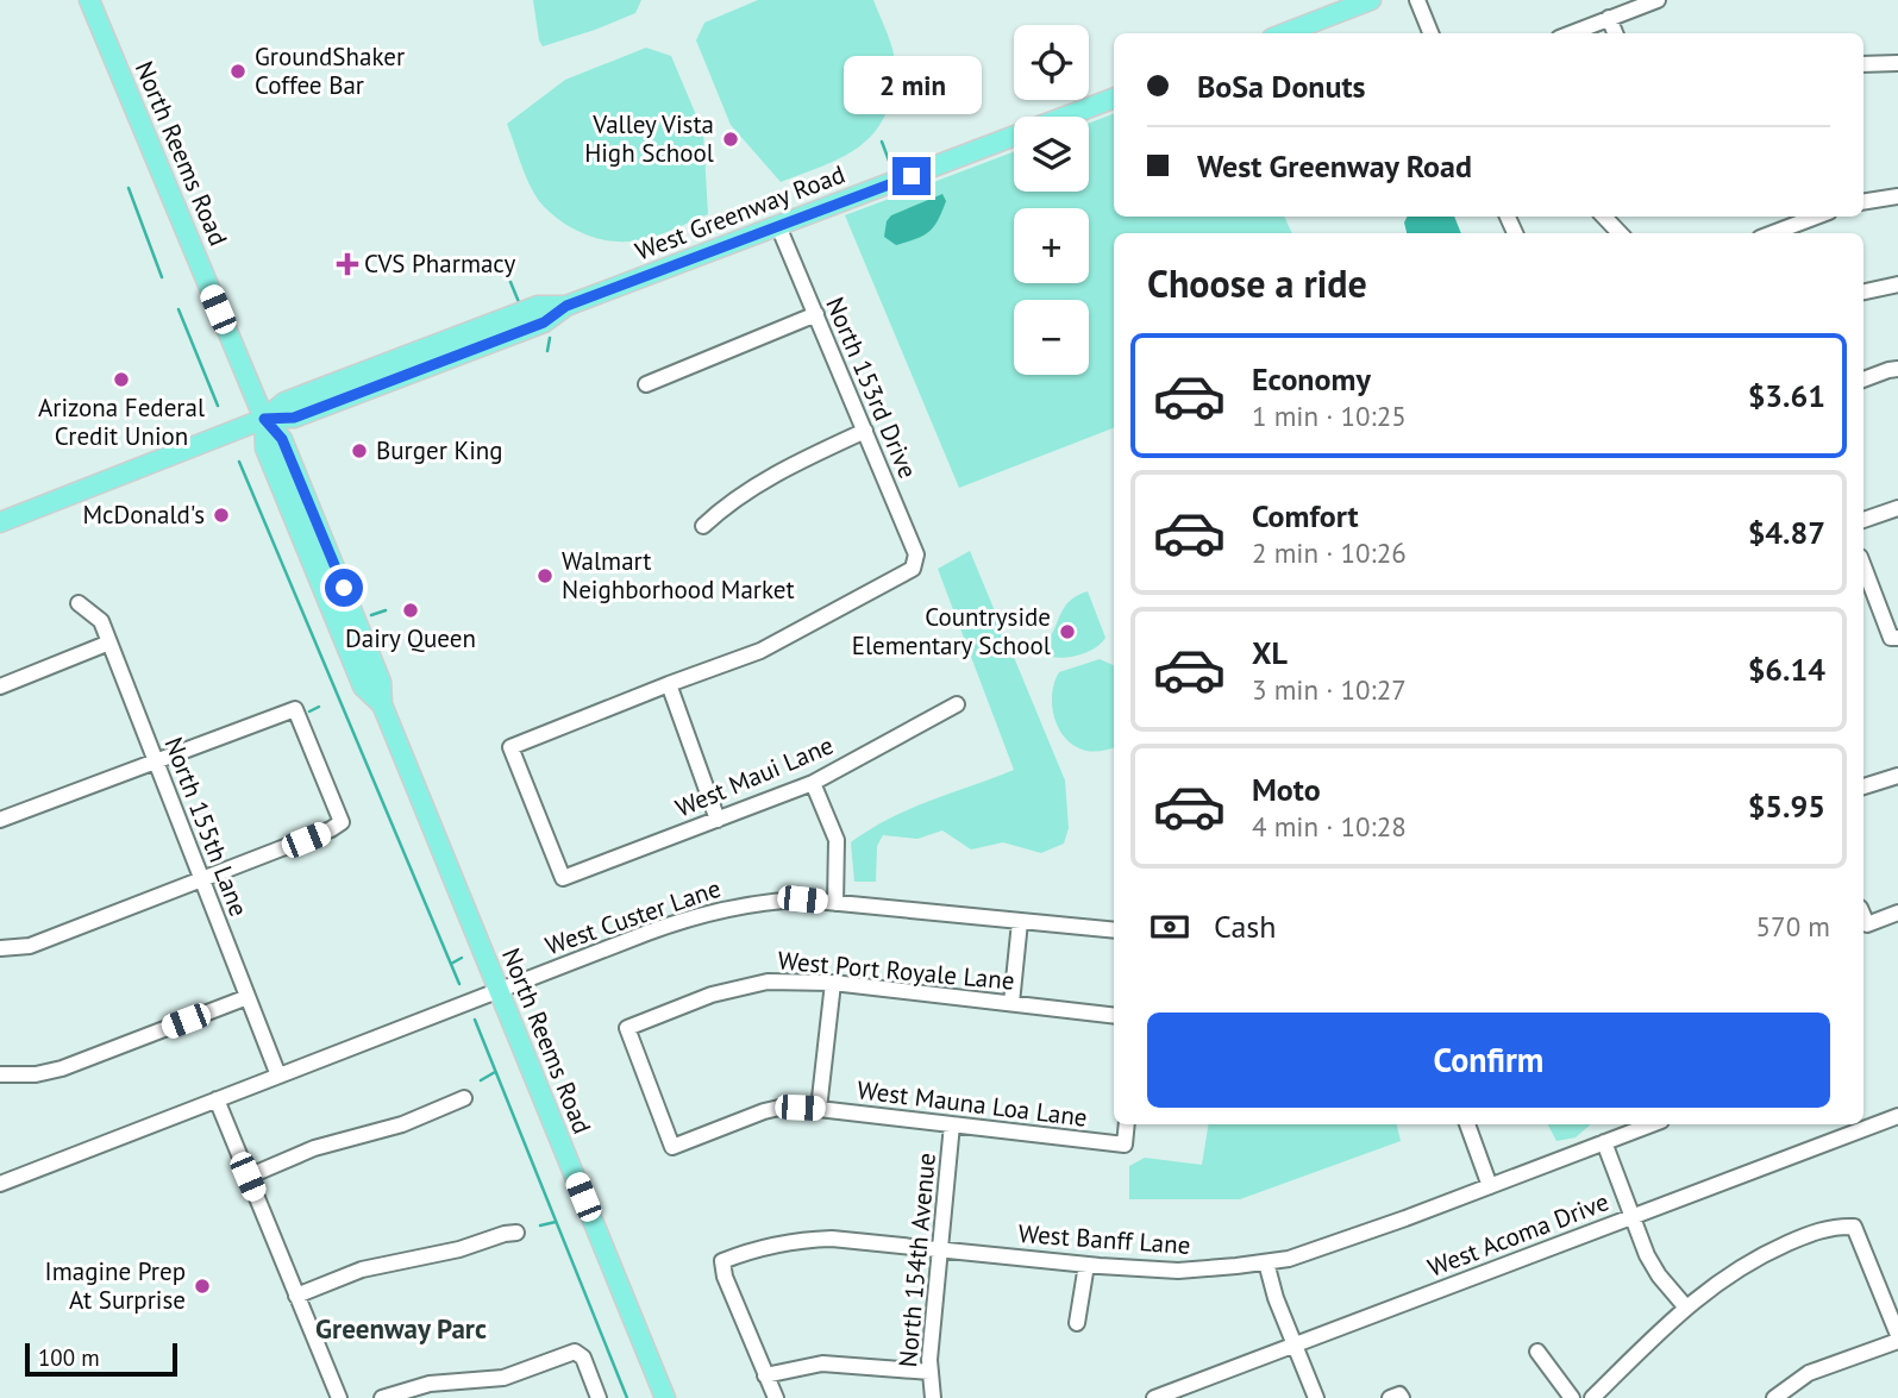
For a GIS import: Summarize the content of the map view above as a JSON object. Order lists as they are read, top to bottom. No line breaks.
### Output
{"streets":{"main road":["North Reems Road","West Greenway Road"],"street":["North 153rd Drive","West Maui Lane","North 155th Lane","West Custer Lane","West Port Royale Lane","West Mauna Loa Lane","West Acoma Drive","West Banff Lane","North 154th Avenue"]},"crossings":[["North Reems Road","West Greenway Road"],["North Reems Road","West Custer Lane"],["West Greenway Road","North 153rd Drive"],["North 153rd Drive","West Maui Lane"],["North 155th Lane","West Custer Lane"],["West Port Royale Lane","West Mauna Loa Lane"],["West Mauna Loa Lane","North 154th Avenue"],["West Banff Lane","North 154th Avenue"]],"districts":["Greenway Parc"],"places":{"other":["GroundShaker Coffee Bar","Valley Vista High School","Arizona Federal Credit Union","Burger King","McDonald's","Walmart Neighborhood Market","Dairy Queen","Countryside Elementary School","Imagine Prep At Surprise"],"health":["CVS Pharmacy"]},"scale_bar":"100 m","page":{"map_buttons":["+","−"],"banner":["BoSa Donuts","West Greenway Road"],"bubble":"2 min","heading":"Choose a ride","list":[{"name":"Economy","note":"1 min · 10:25","value":"$3.61"},{"name":"Comfort","note":"2 min · 10:26","value":"$4.87"},{"name":"XL","note":"3 min · 10:27","value":"$6.14"},{"name":"Moto","note":"4 min · 10:28","value":"$5.95"}],"pay":["Cash","570 m"],"buttons":"Confirm","scale":"100 m"}}
